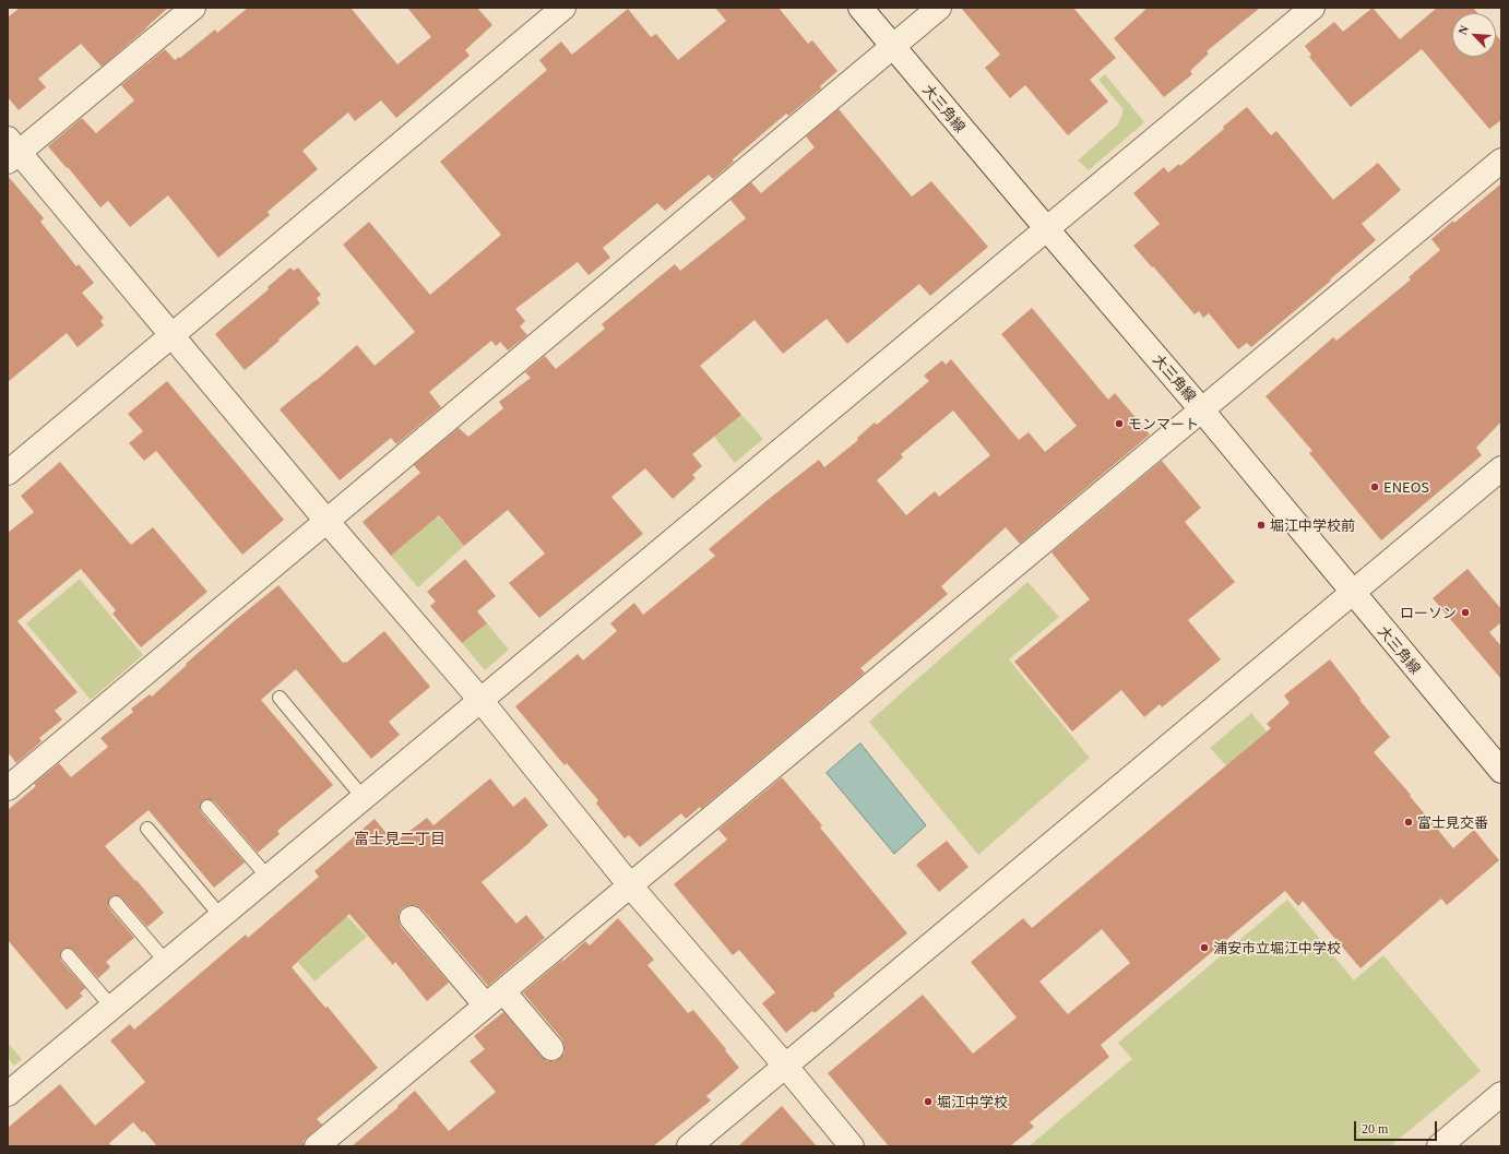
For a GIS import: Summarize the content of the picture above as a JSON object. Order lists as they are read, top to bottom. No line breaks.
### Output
{"streets":{"street":["大三角線"]},"districts":["富士見二丁目"],"places":["モンマート","ENEOS","堀江中学校前","ローソン","富士見交番","浦安市立堀江中学校","堀江中学校"],"scale_bar":"20 m","north":"top left"}
